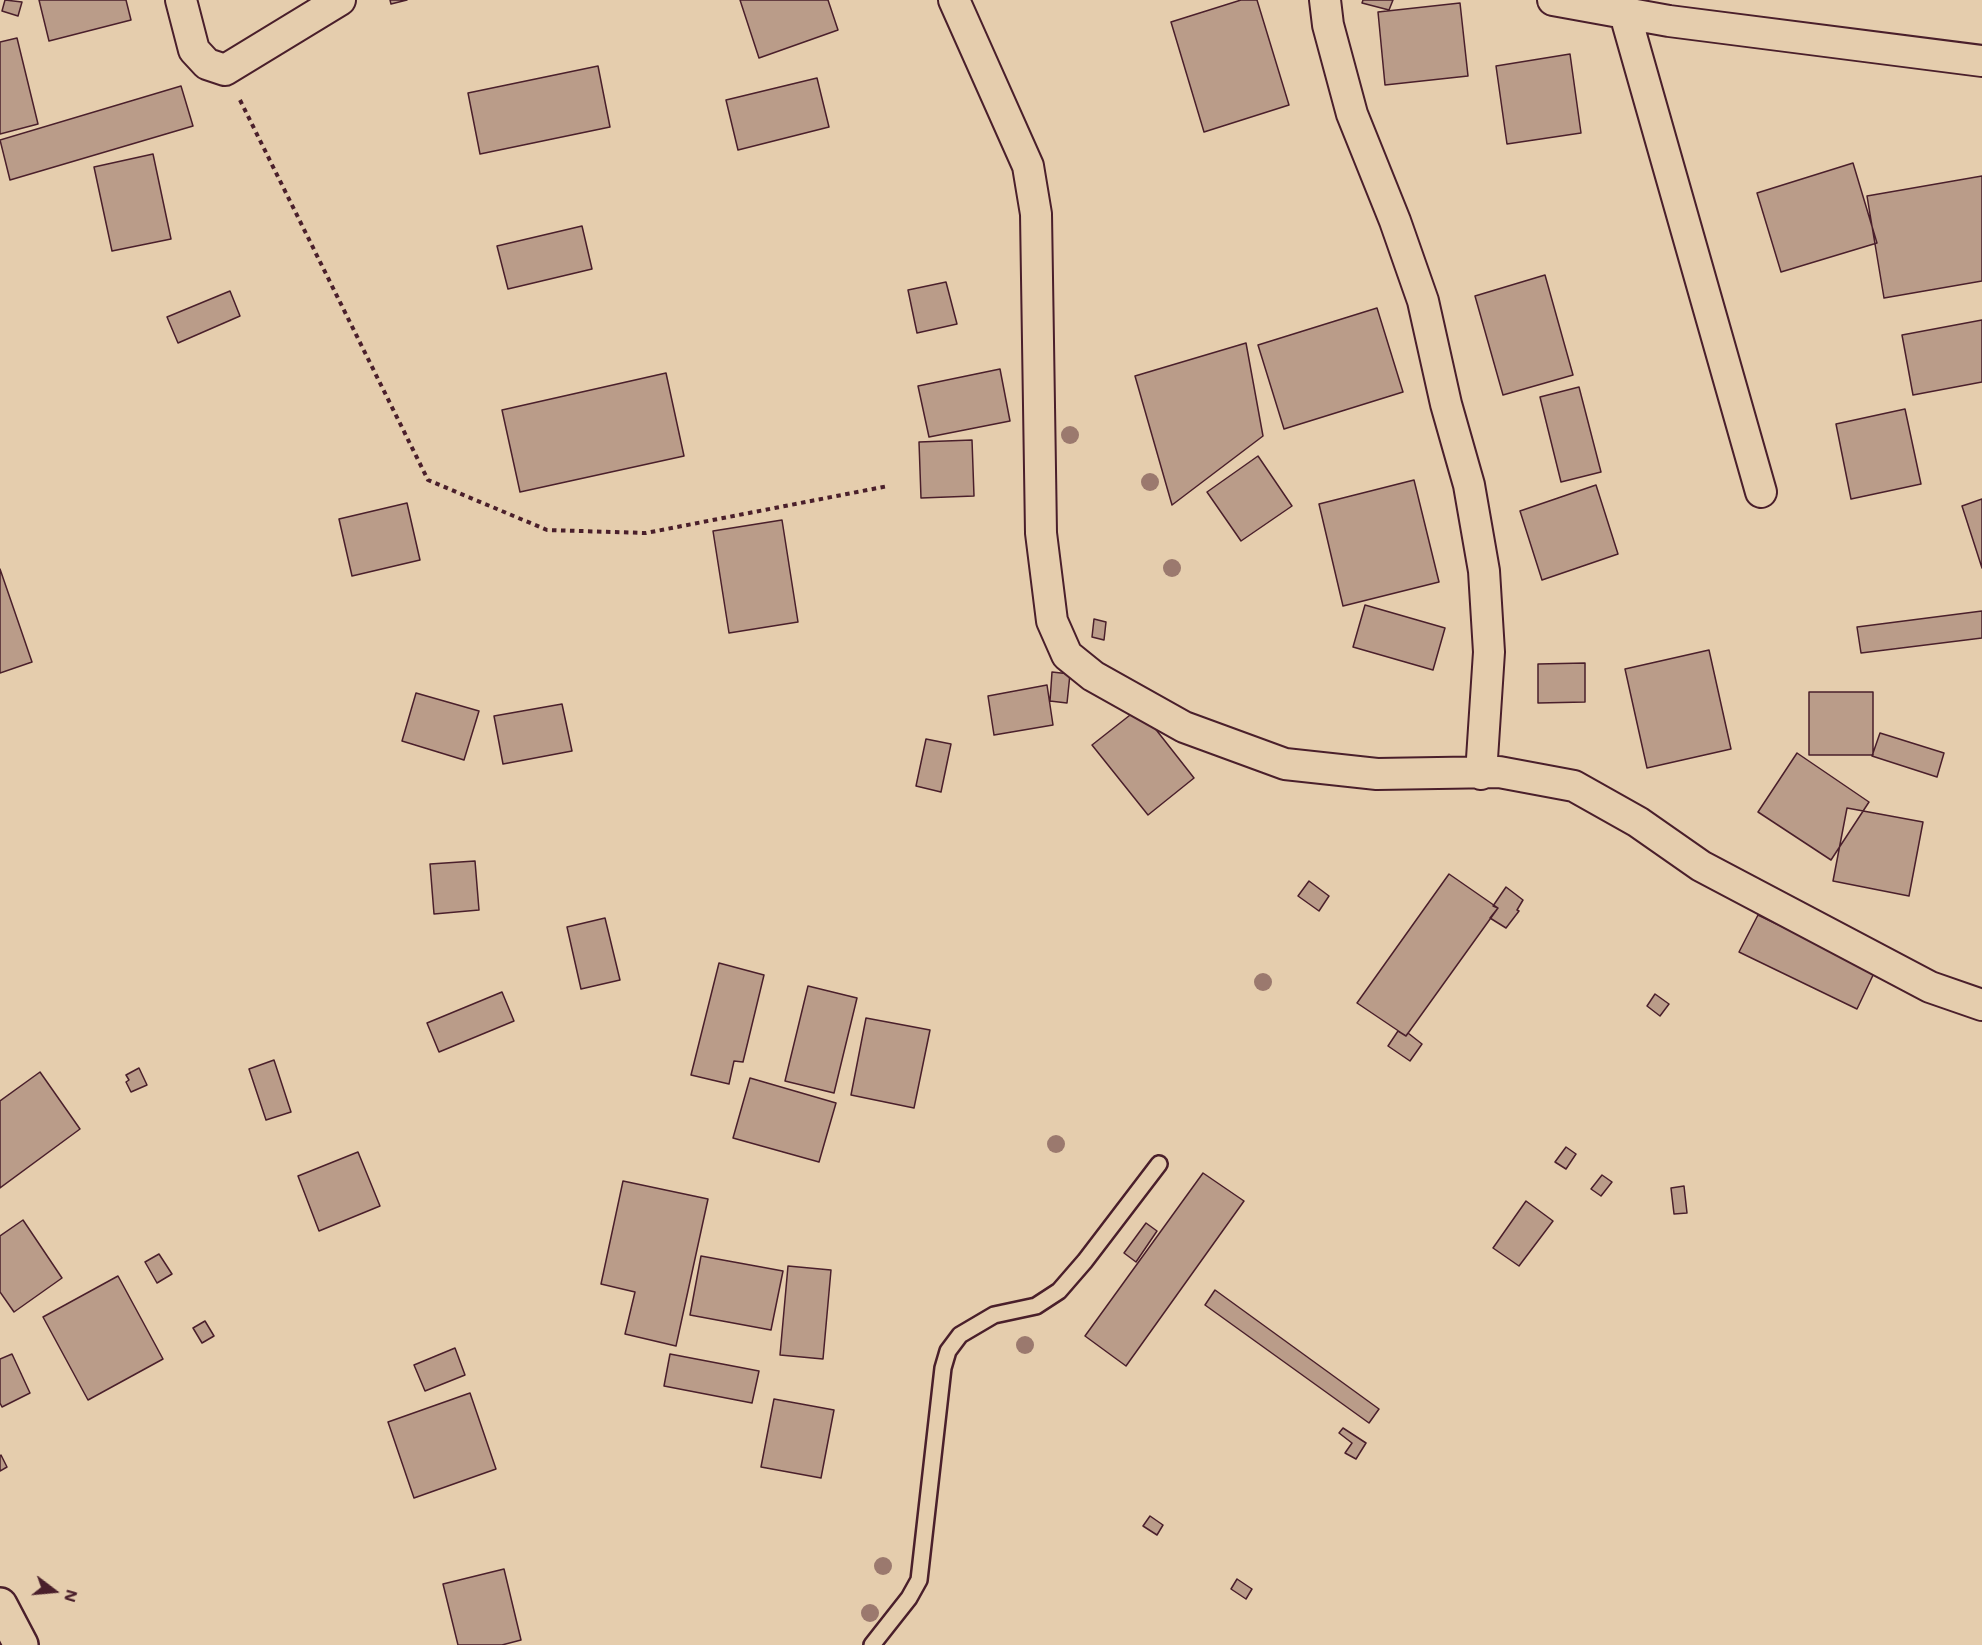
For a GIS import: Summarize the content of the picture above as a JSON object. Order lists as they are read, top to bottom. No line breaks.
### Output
{"north":"right"}
